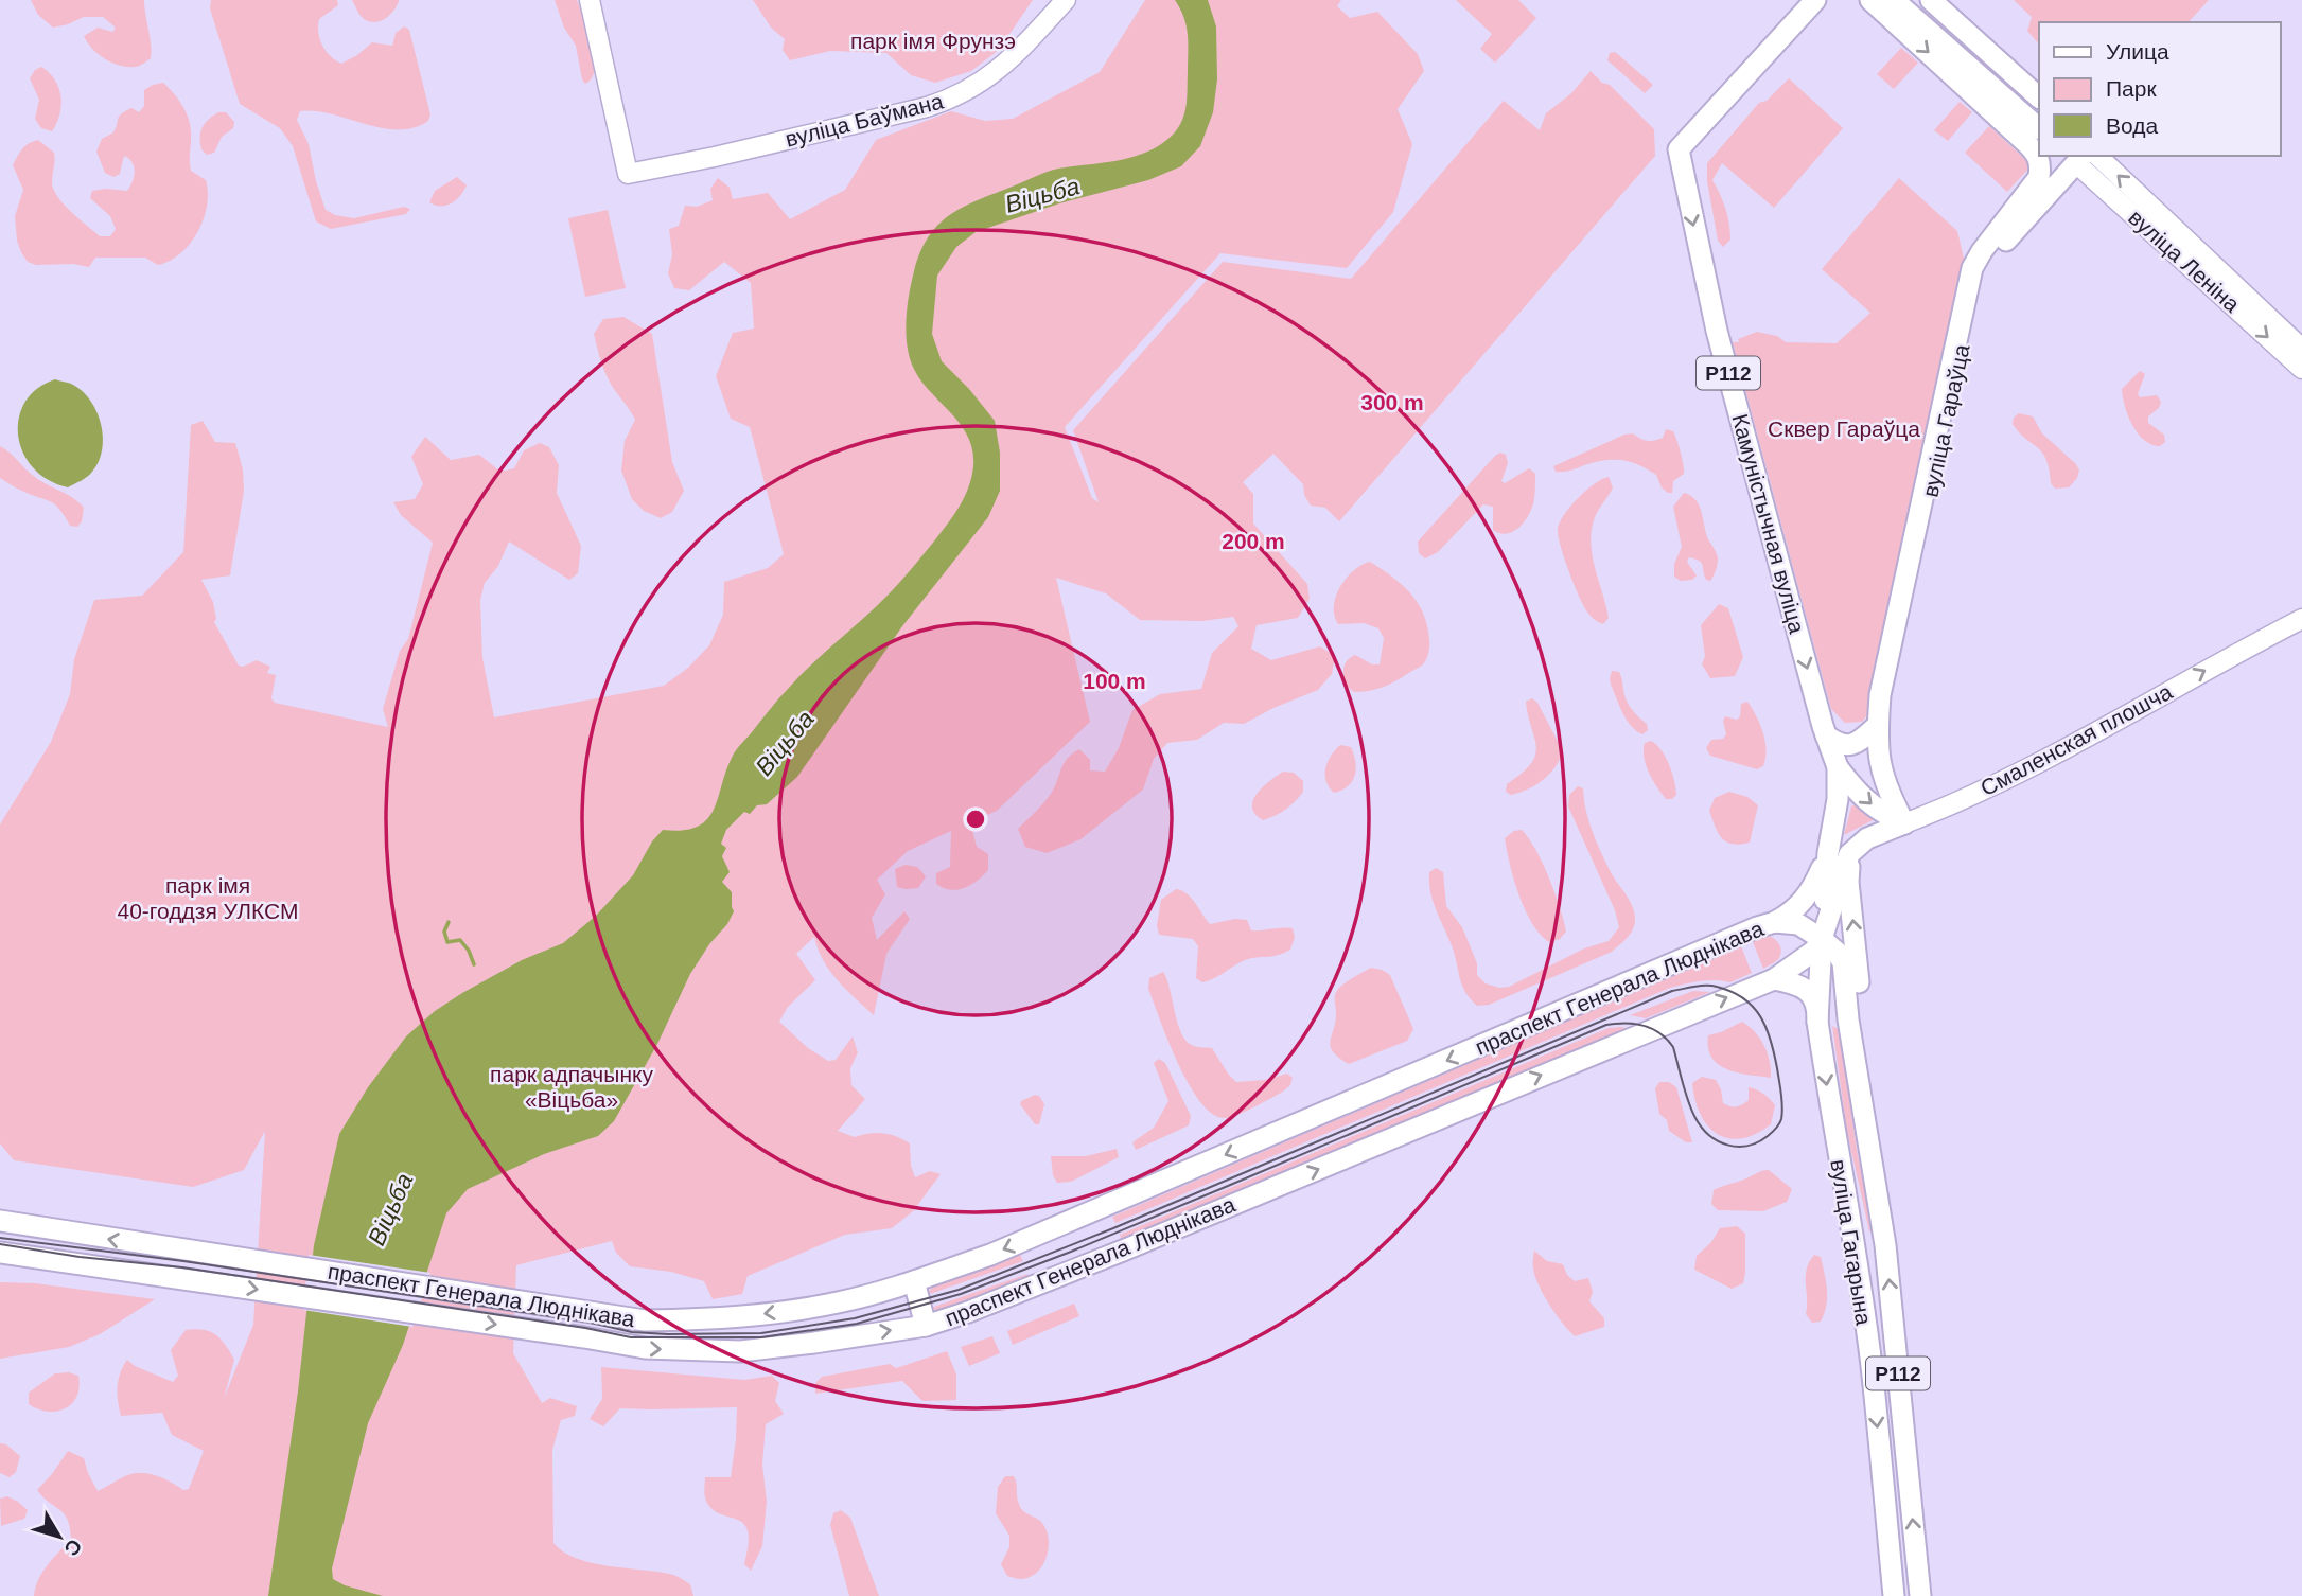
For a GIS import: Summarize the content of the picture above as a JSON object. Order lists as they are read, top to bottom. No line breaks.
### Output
{"streets":{"main road":["вуліца Баўмана","вуліца Леніна","Р112","вуліца Гараўца","Камуністычная вуліца","Смаленская плошча","праспект Генерала Люднікава","вуліца Гагарына"]},"crossings":[["вуліца Леніна","вуліца Гараўца"],["вуліца Гараўца","Смаленская плошча"],["Камуністычная вуліца","Смаленская плошча"],["Камуністычная вуліца","вуліца Гагарына"],["Смаленская плошча","вуліца Гагарына"],["праспект Генерала Люднікава","вуліца Гагарына"]],"one_way":["Камуністычная вуліца","Смаленская плошча"],"water":["Віцьба"],"parks":["парк імя Фрунзэ","Сквер Гараўца","парк імя 40-годдзя УЛКСМ","парк адпачынку «Віцьба»"],"legend":["Улица","Парк","Вода"],"north":"bottom right","rings":["300 m","200 m","100 m"]}
